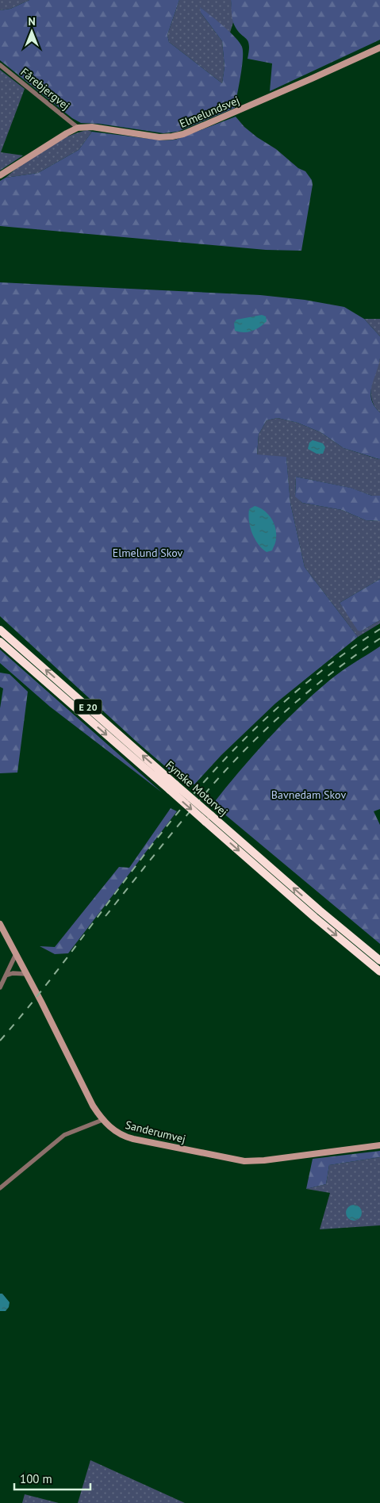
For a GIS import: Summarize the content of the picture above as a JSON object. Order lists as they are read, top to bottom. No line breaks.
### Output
{"streets":{"highway":["E 20","Fynske Motorvej"],"street":["Fårebjergvej","Elmelundsvej","Sanderumvej"]},"crossings":[["Fårebjergvej","Elmelundsvej"]],"parks":["Elmelund Skov","Bavnedam Skov"],"scale_bar":"100 m","north":"top"}
